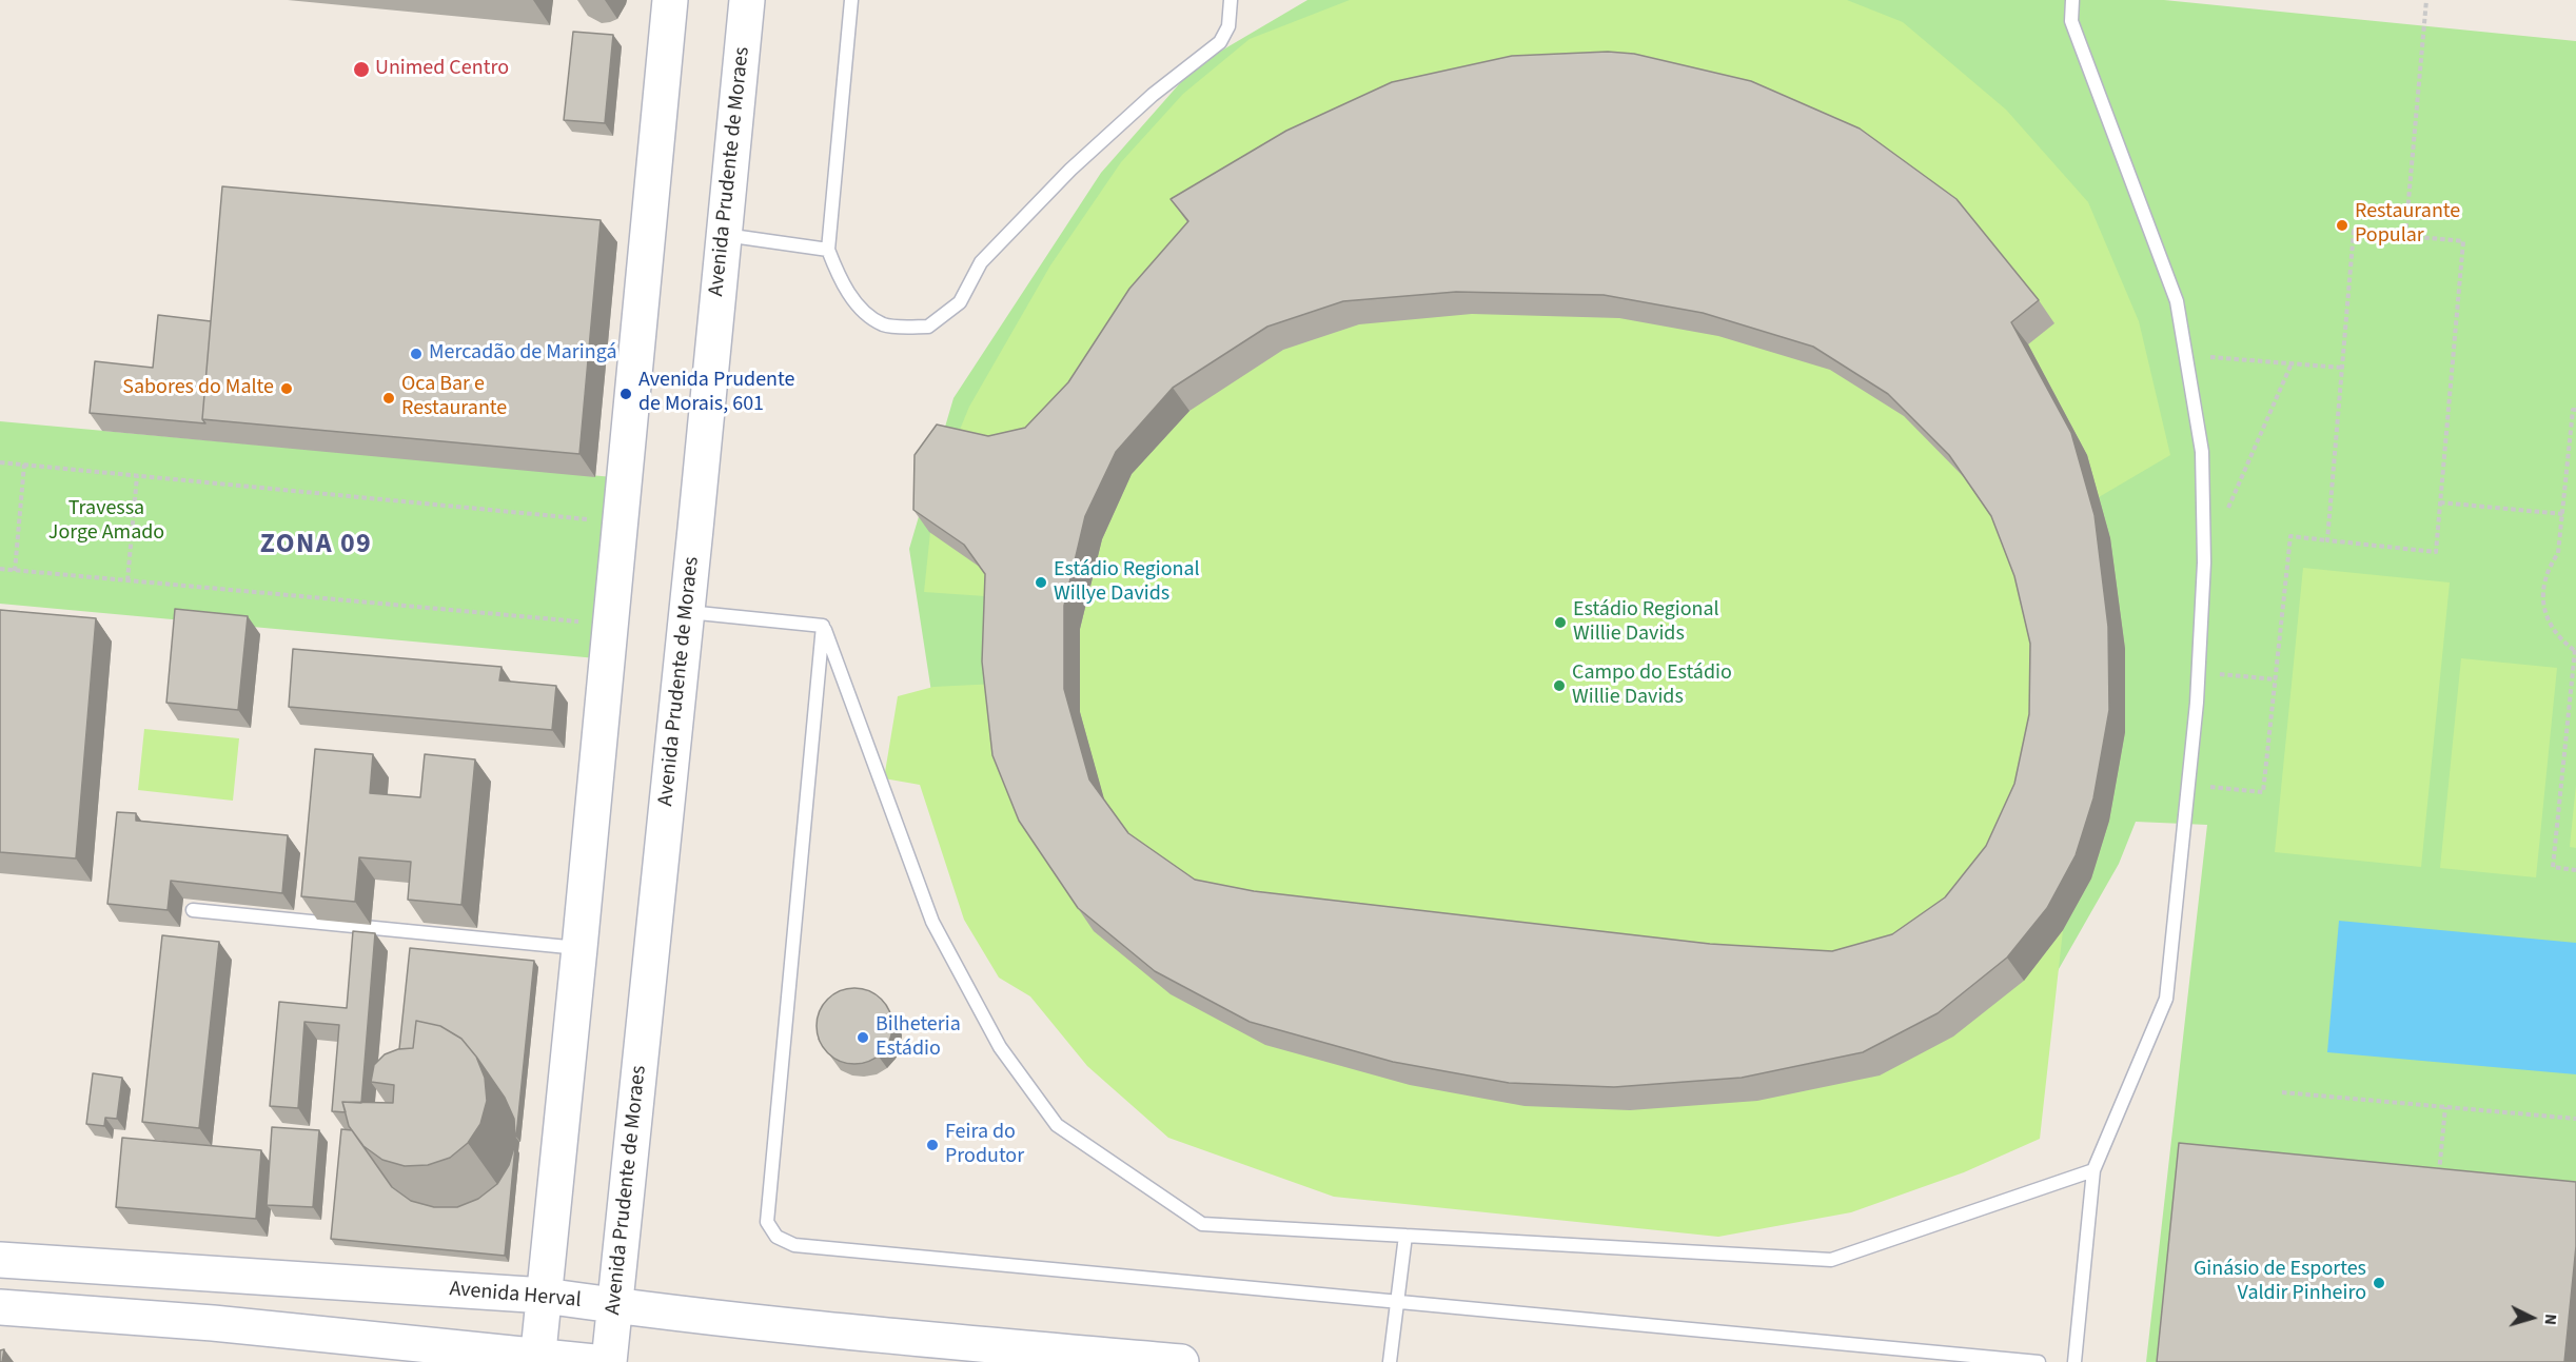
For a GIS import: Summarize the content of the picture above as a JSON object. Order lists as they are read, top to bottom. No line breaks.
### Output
{"streets":{"main road":["Avenida Prudente de Moraes","Avenida Herval"]},"crossings":[["Avenida Prudente de Moraes","Avenida Herval"]],"districts":["ZONA 09"],"parks":["Travessa Jorge Amado"],"places":["Unimed Centro","Restaurante Popular","Mercadão de Maringá","Sabores do Malte","Avenida Prudente de Morais, 601","Oca Bar e Restaurante","Estádio Regional Willye Davids","Estádio Regional Willie Davids","Campo do Estádio Willie Davids","Bilheteria Estádio","Feira do Produtor","Ginásio de Esportes Valdir Pinheiro"],"north":"right"}
